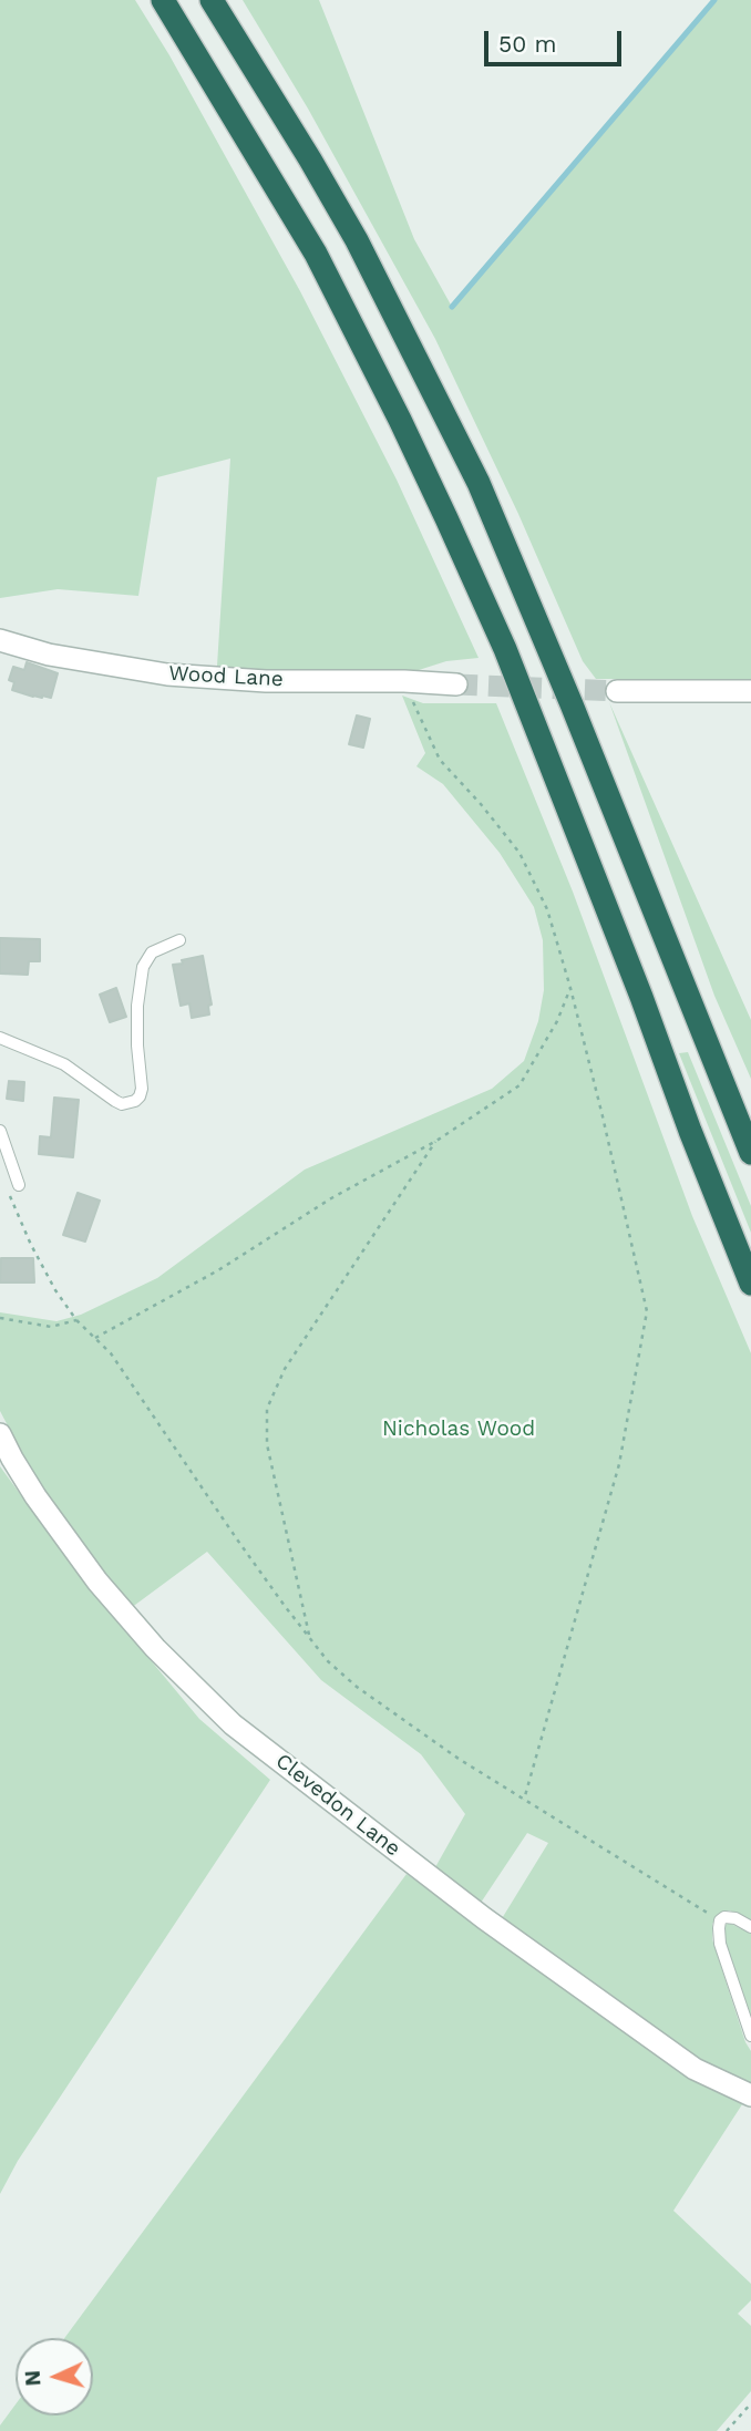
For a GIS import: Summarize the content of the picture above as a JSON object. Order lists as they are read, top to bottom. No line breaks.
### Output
{"streets":{"street":["Wood Lane","Clevedon Lane"]},"parks":["Nicholas Wood"],"scale_bar":"50 m","north":"left"}
